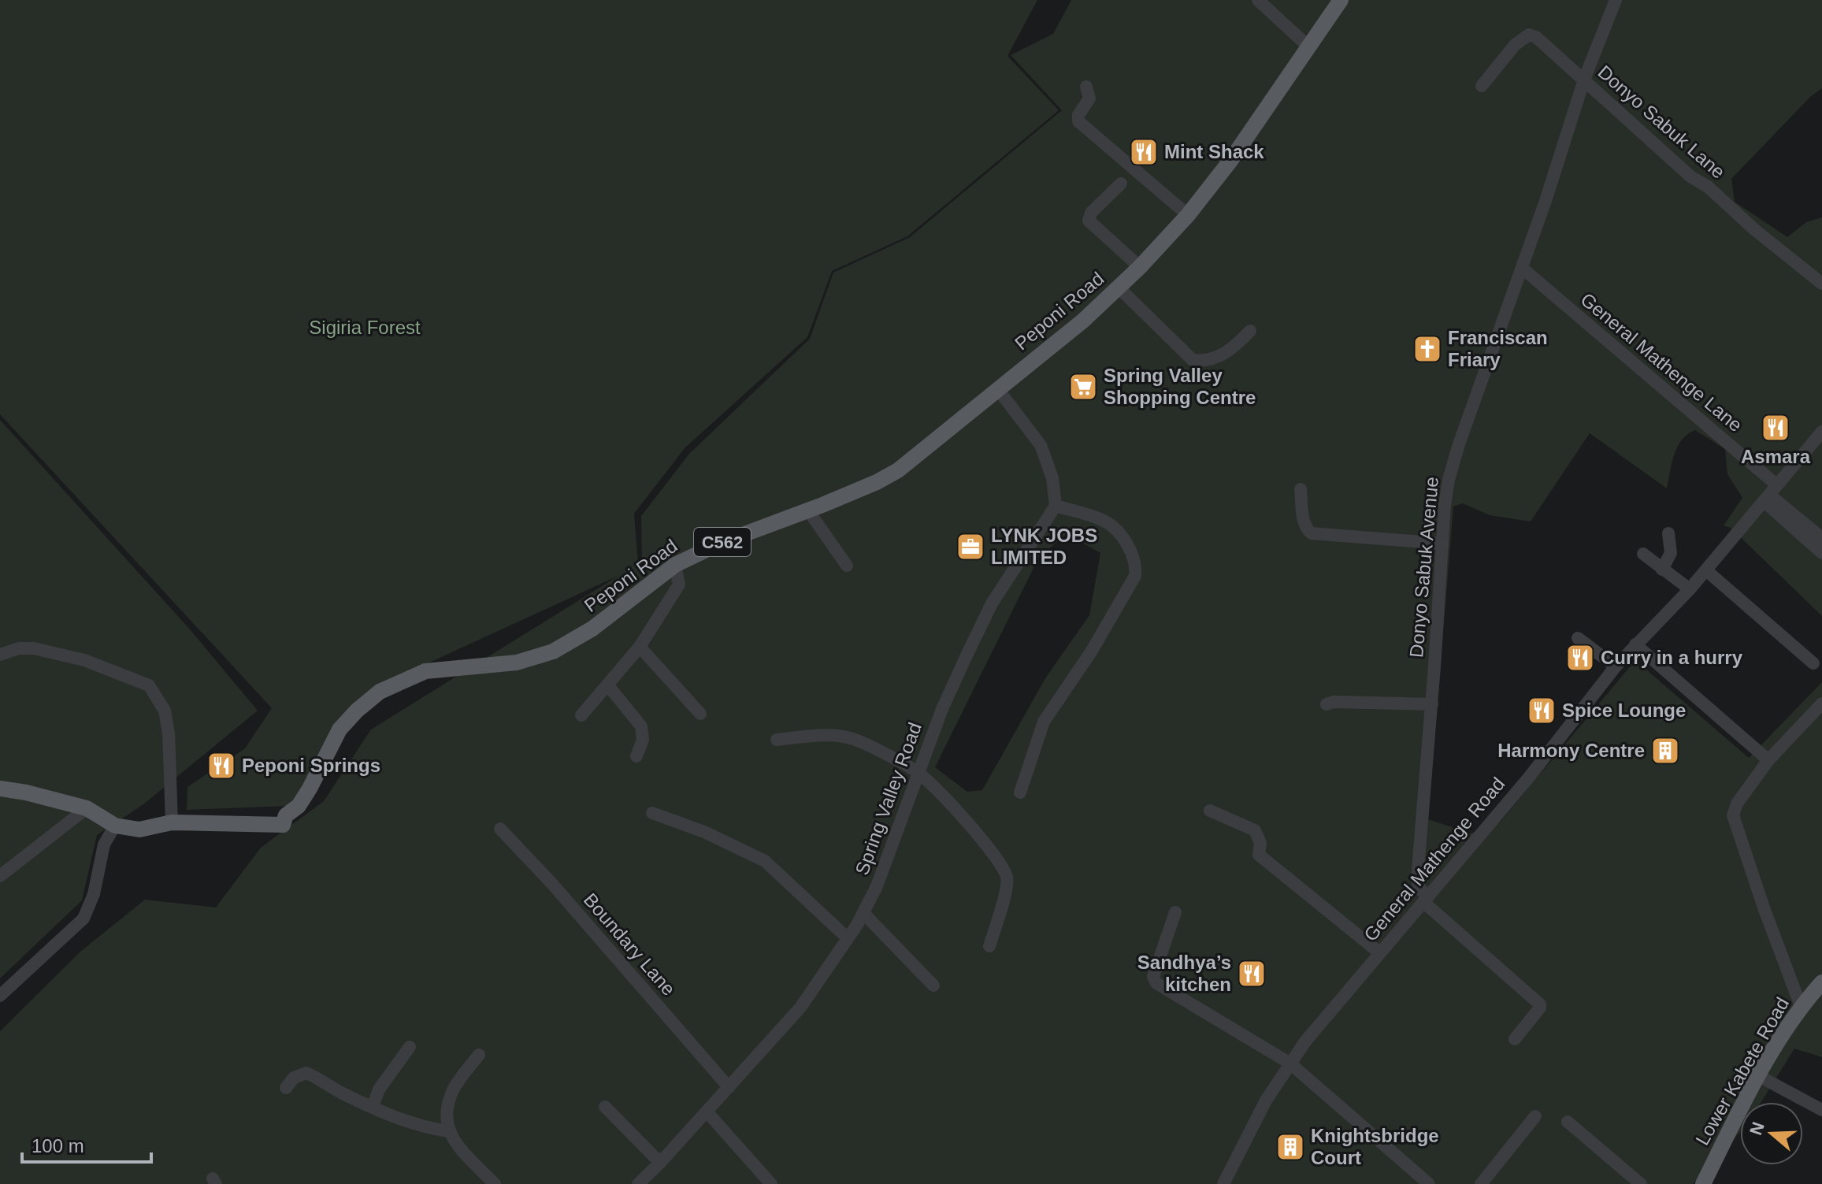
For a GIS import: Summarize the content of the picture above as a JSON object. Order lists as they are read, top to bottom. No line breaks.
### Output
{"streets":{"main road":["Peponi Road","C562","Lower Kabete Road"],"street":["Donyo Sabuk Lane","General Mathenge Lane","Donyo Sabuk Avenue","Spring Valley Road","General Mathenge Road","Boundary Lane"]},"crossings":[["Donyo Sabuk Lane","Donyo Sabuk Avenue"],["General Mathenge Lane","Donyo Sabuk Avenue"],["General Mathenge Lane","General Mathenge Road"],["Donyo Sabuk Avenue","General Mathenge Road"],["Spring Valley Road","Boundary Lane"]],"parks":["Sigiria Forest"],"places":{"restaurant":["Mint Shack","Asmara","Curry in a hurry","Spice Lounge","Peponi Springs","Sandhya’s kitchen"],"church":["Franciscan Friary"],"supermarket":["Spring Valley Shopping Centre"],"office":["LYNK JOBS LIMITED"],"building":["Harmony Centre","Knightsbridge Court"]},"scale_bar":"100 m","north":"left"}
